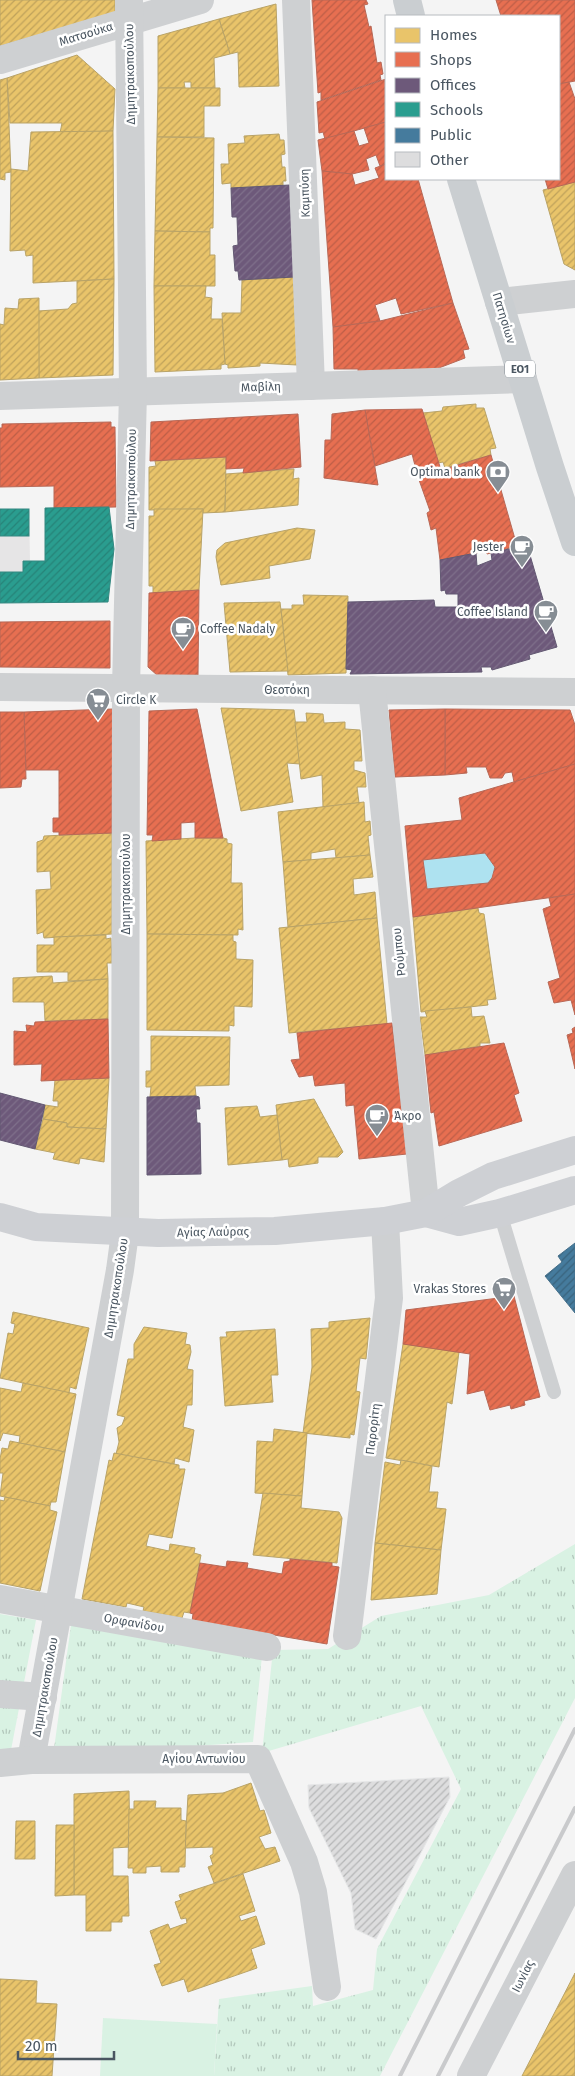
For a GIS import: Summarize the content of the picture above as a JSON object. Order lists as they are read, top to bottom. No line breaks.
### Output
{"streets":{"main road":["Πατησίων","ΕΟ1"],"street":["Ματσούκα","Δημητρακοπούλου","Καμπύση","Μαβίλη","Θεοτόκη","Ρούμπου","Αγίας Λαύρας","Παρορίτη","Ορφανίδου","Αγίου Αντωνίου","Ιωνίας"]},"crossings":[["Ματσούκα","Δημητρακοπούλου"],["Δημητρακοπούλου","Μαβίλη"],["Δημητρακοπούλου","Θεοτόκη"],["Δημητρακοπούλου","Αγίας Λαύρας"],["Δημητρακοπούλου","Ορφανίδου"],["Δημητρακοπούλου","Αγίου Αντωνίου"],["Καμπύση","Μαβίλη"],["Πατησίων","Μαβίλη"],["Θεοτόκη","Ρούμπου"],["Ρούμπου","Αγίας Λαύρας"],["Αγίας Λαύρας","Παρορίτη"]],"places":{"bank":["Optima bank"],"cafe":["Jester","Coffee Island","Coffee Nadaly","Άκρο"],"supermarket":["Circle K","Vrakas Stores"]},"legend":["Homes","Shops","Offices","Schools","Public","Other"],"scale_bar":"20 m"}
